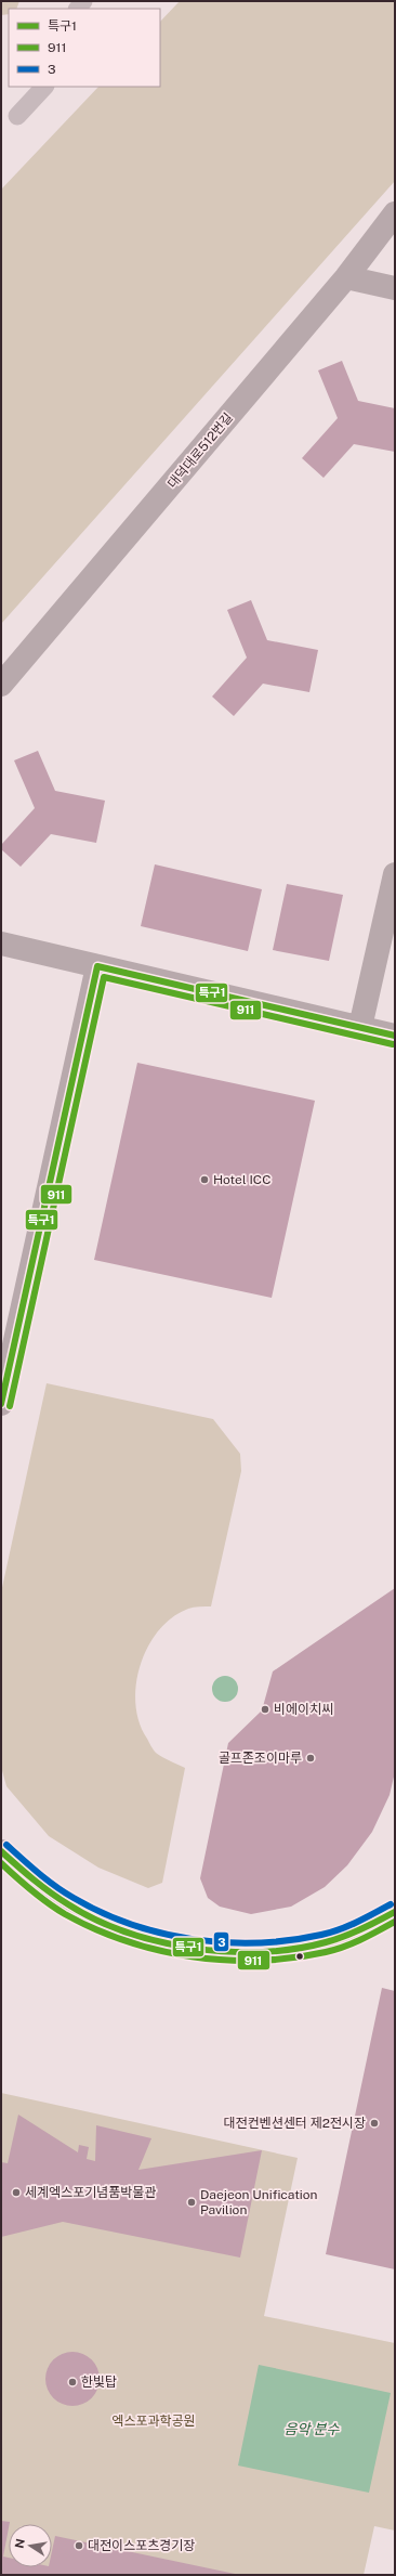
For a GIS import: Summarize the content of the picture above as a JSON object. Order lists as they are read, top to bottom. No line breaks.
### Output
{"streets":{"street":["대덕대로512번길"]},"water":["음악 분수"],"parks":["엑스포과학공원"],"places":["Hotel ICC","비에이치씨","골프존조이마루","대전컨벤션센터 제2전시장","세계엑스포기념품박물관","Daejeon Unification Pavilion","한빛탑","대전이스포츠경기장"],"lines":["transit line 특구1","transit line 911","transit line 3"],"legend":["특구1","911","3"],"north":"left"}
